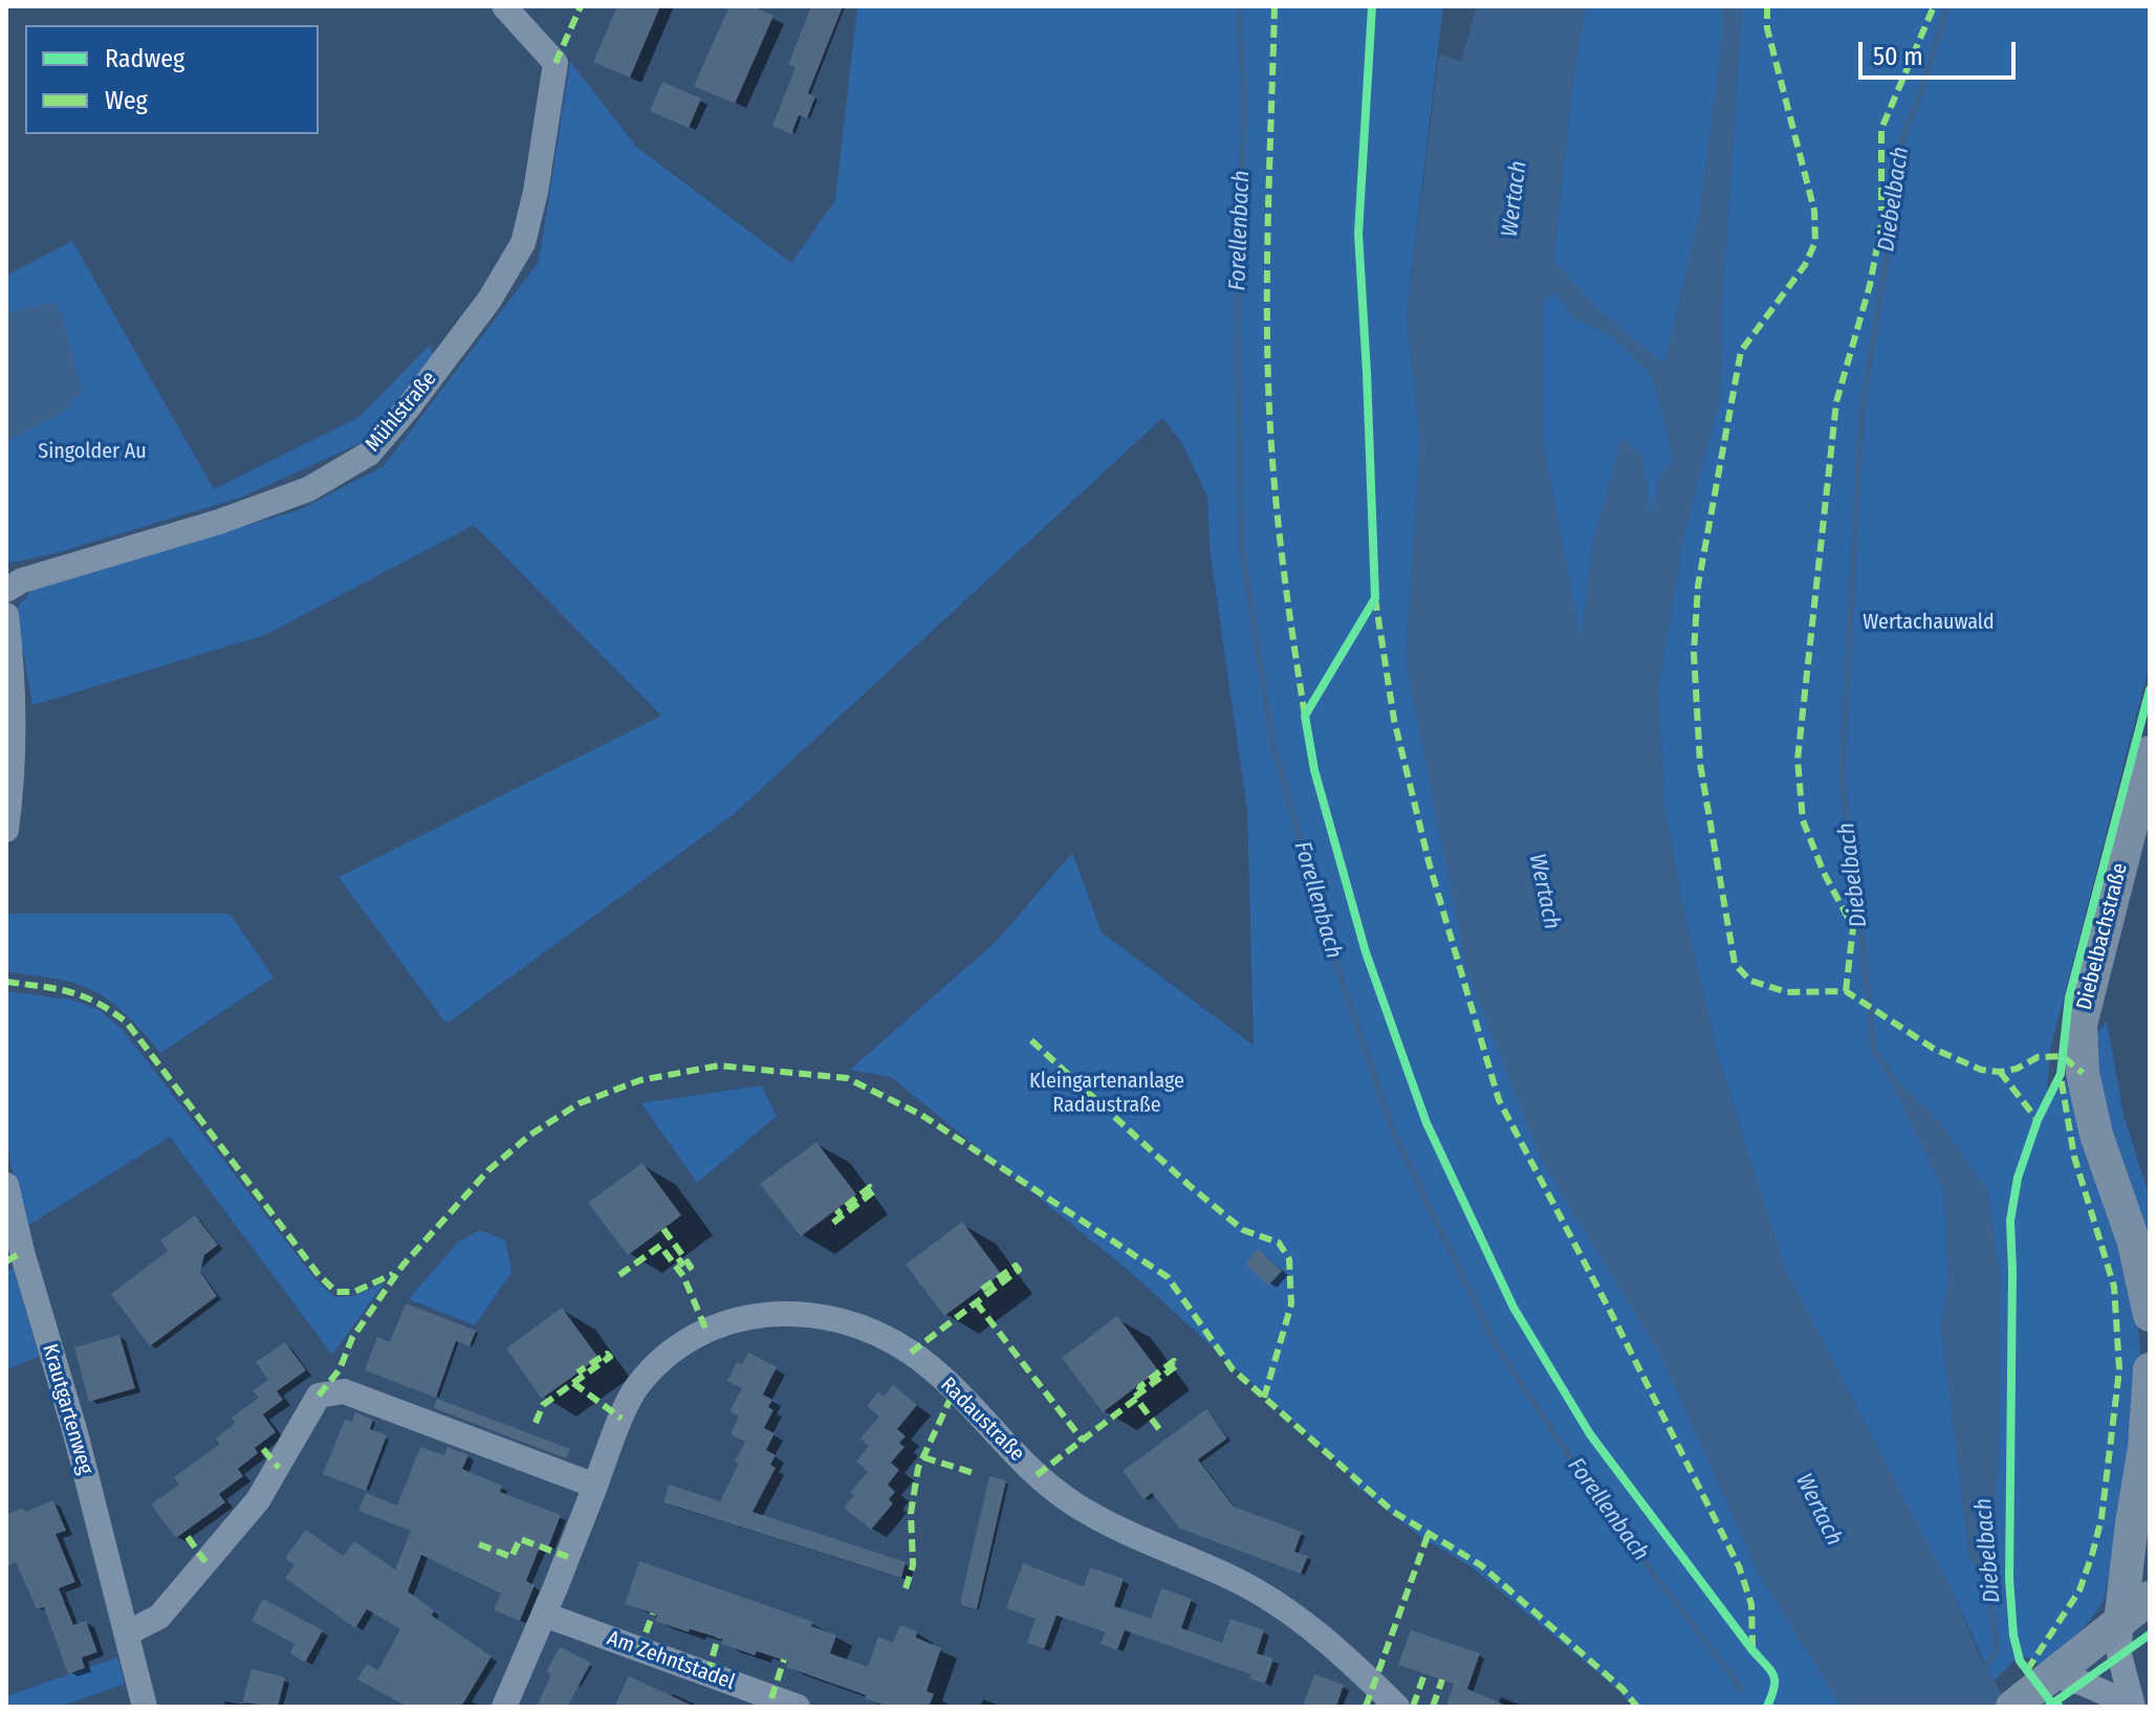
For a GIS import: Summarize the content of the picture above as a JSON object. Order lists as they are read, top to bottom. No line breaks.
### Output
{"streets":{"street":["Mühlstraße","Diebelbachstraße","Krautgartenweg","Radaustraße","Am Zehntstadel"]},"crossings":[["Radaustraße","Am Zehntstadel"]],"water":["Wertach","Diebelbach","Forellenbach"],"parks":["Singolder Au","Wertachauwald","Kleingartenanlage Radaustraße"],"legend":["Radweg","Weg"],"scale_bar":"50 m"}
